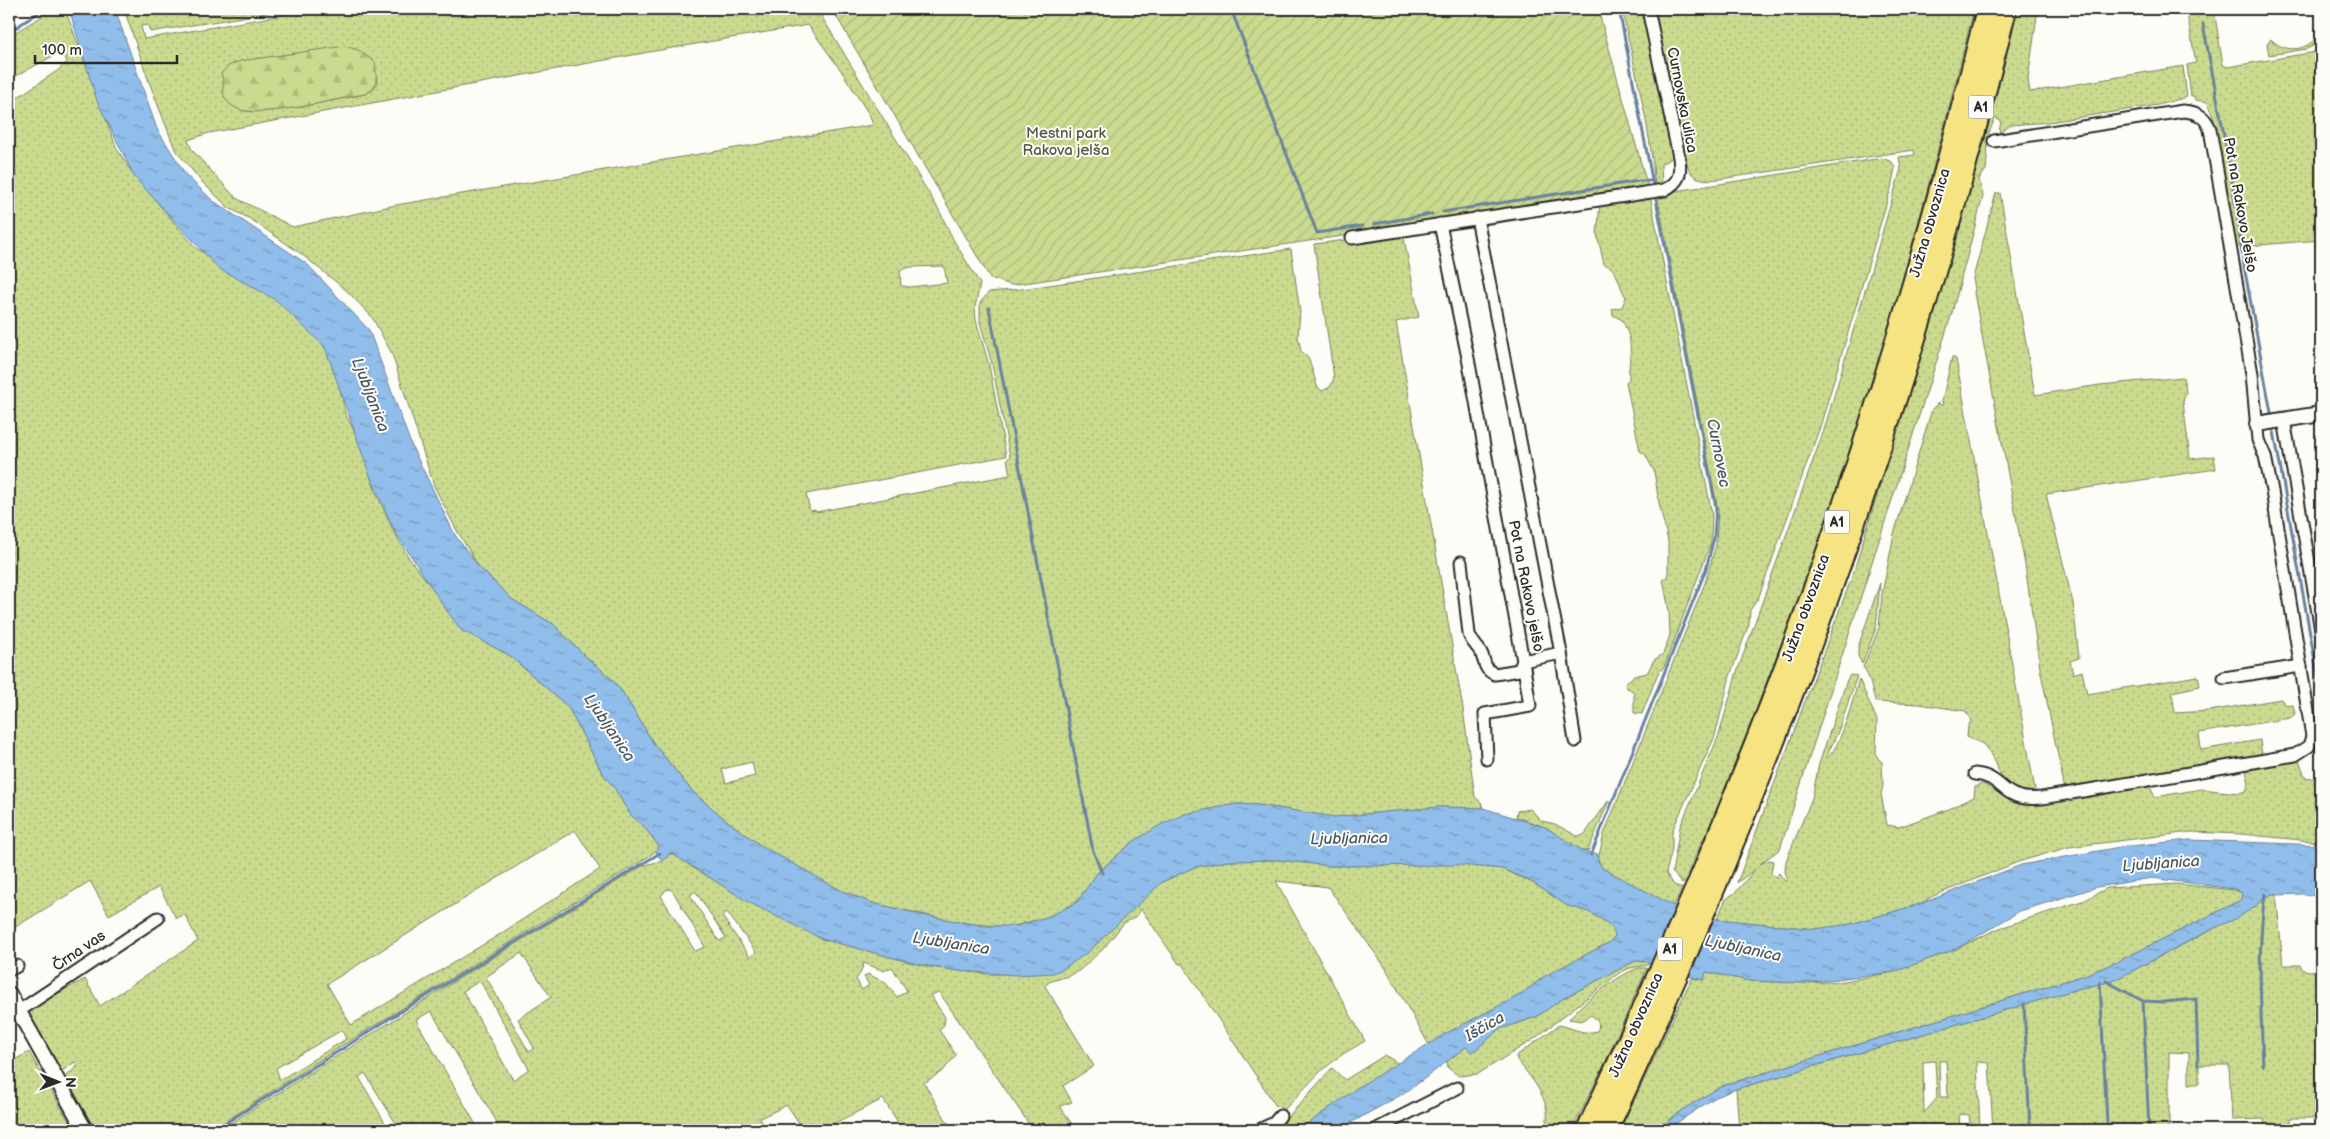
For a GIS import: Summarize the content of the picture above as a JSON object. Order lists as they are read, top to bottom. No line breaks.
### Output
{"streets":{"highway":["A1","Južna obvoznica"],"street":["Curnovska ulica","Pot na Rakovo Jelšo","Pot na Rakovo jelšo","Črna vas"]},"crossings":[["Curnovska ulica","Pot na Rakovo jelšo"]],"water":["Ljubljanica","Curnovec","Iščica"],"parks":["Mestni park Rakova jelša"],"scale_bar":"100 m","north":"right"}
